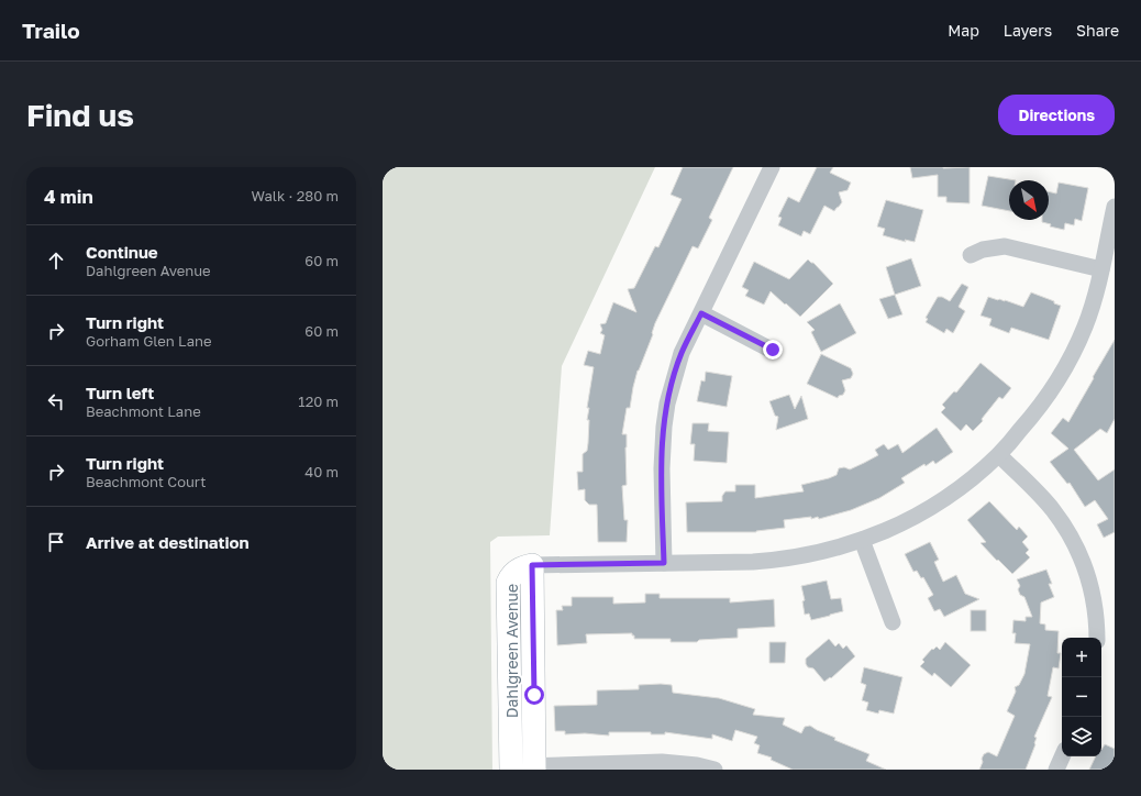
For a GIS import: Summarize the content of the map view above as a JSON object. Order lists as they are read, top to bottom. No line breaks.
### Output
{"streets":{"street":["Dahlgreen Avenue"]},"north":"bottom right","page":{"header":"Trailo","nav":["Map","Layers","Share"],"buttons":"Directions","title":"Find us","heading":["4 min","Walk · 280 m"],"list":[["Continue","Dahlgreen Avenue","60 m"],["Turn right","Gorham Glen Lane","60 m"],["Turn left","Beachmont Lane","120 m"],["Turn right","Beachmont Court","40 m"],"Arrive at destination"],"map_buttons":["+","−"]}}
